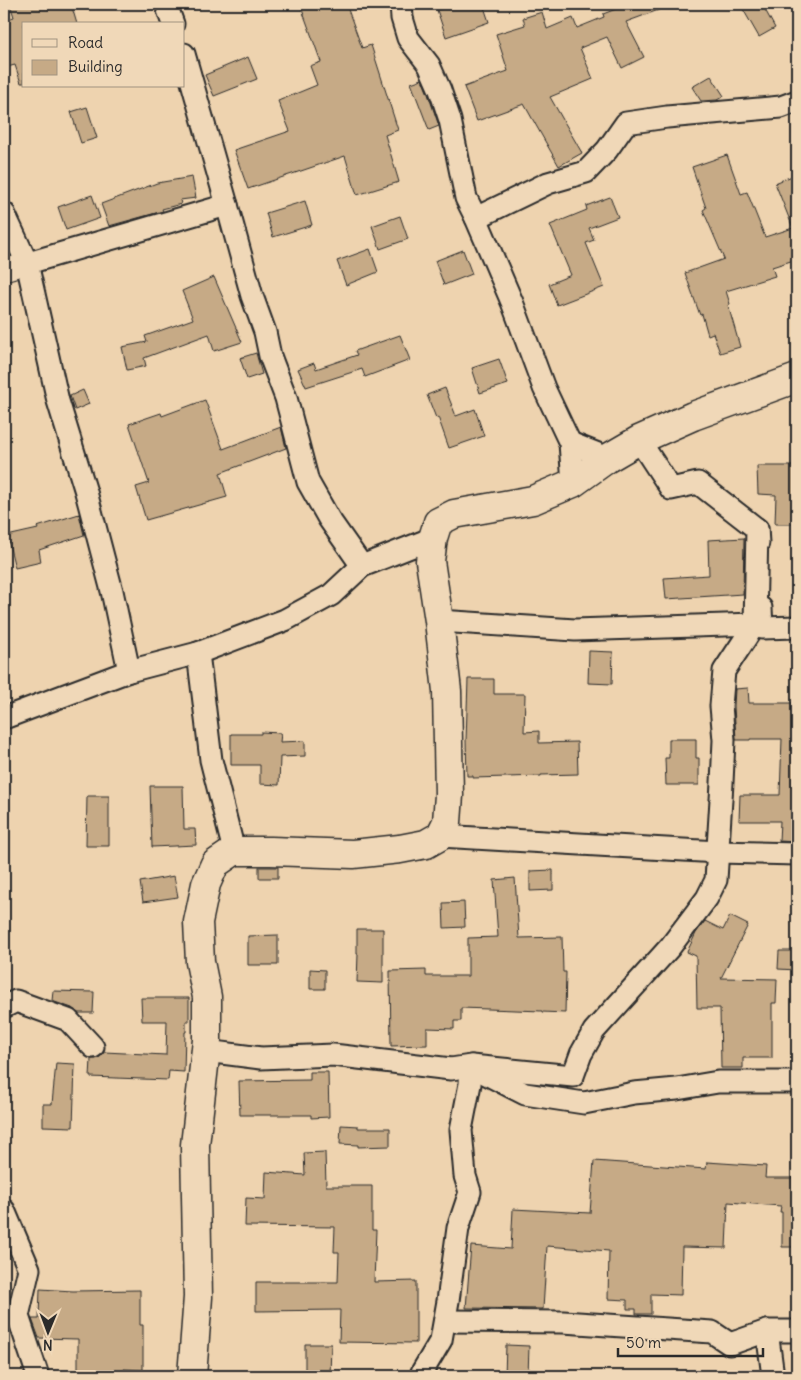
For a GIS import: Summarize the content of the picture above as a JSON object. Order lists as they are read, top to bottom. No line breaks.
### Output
{"legend":["Road","Building"],"scale_bar":"50 m","north":"bottom"}
